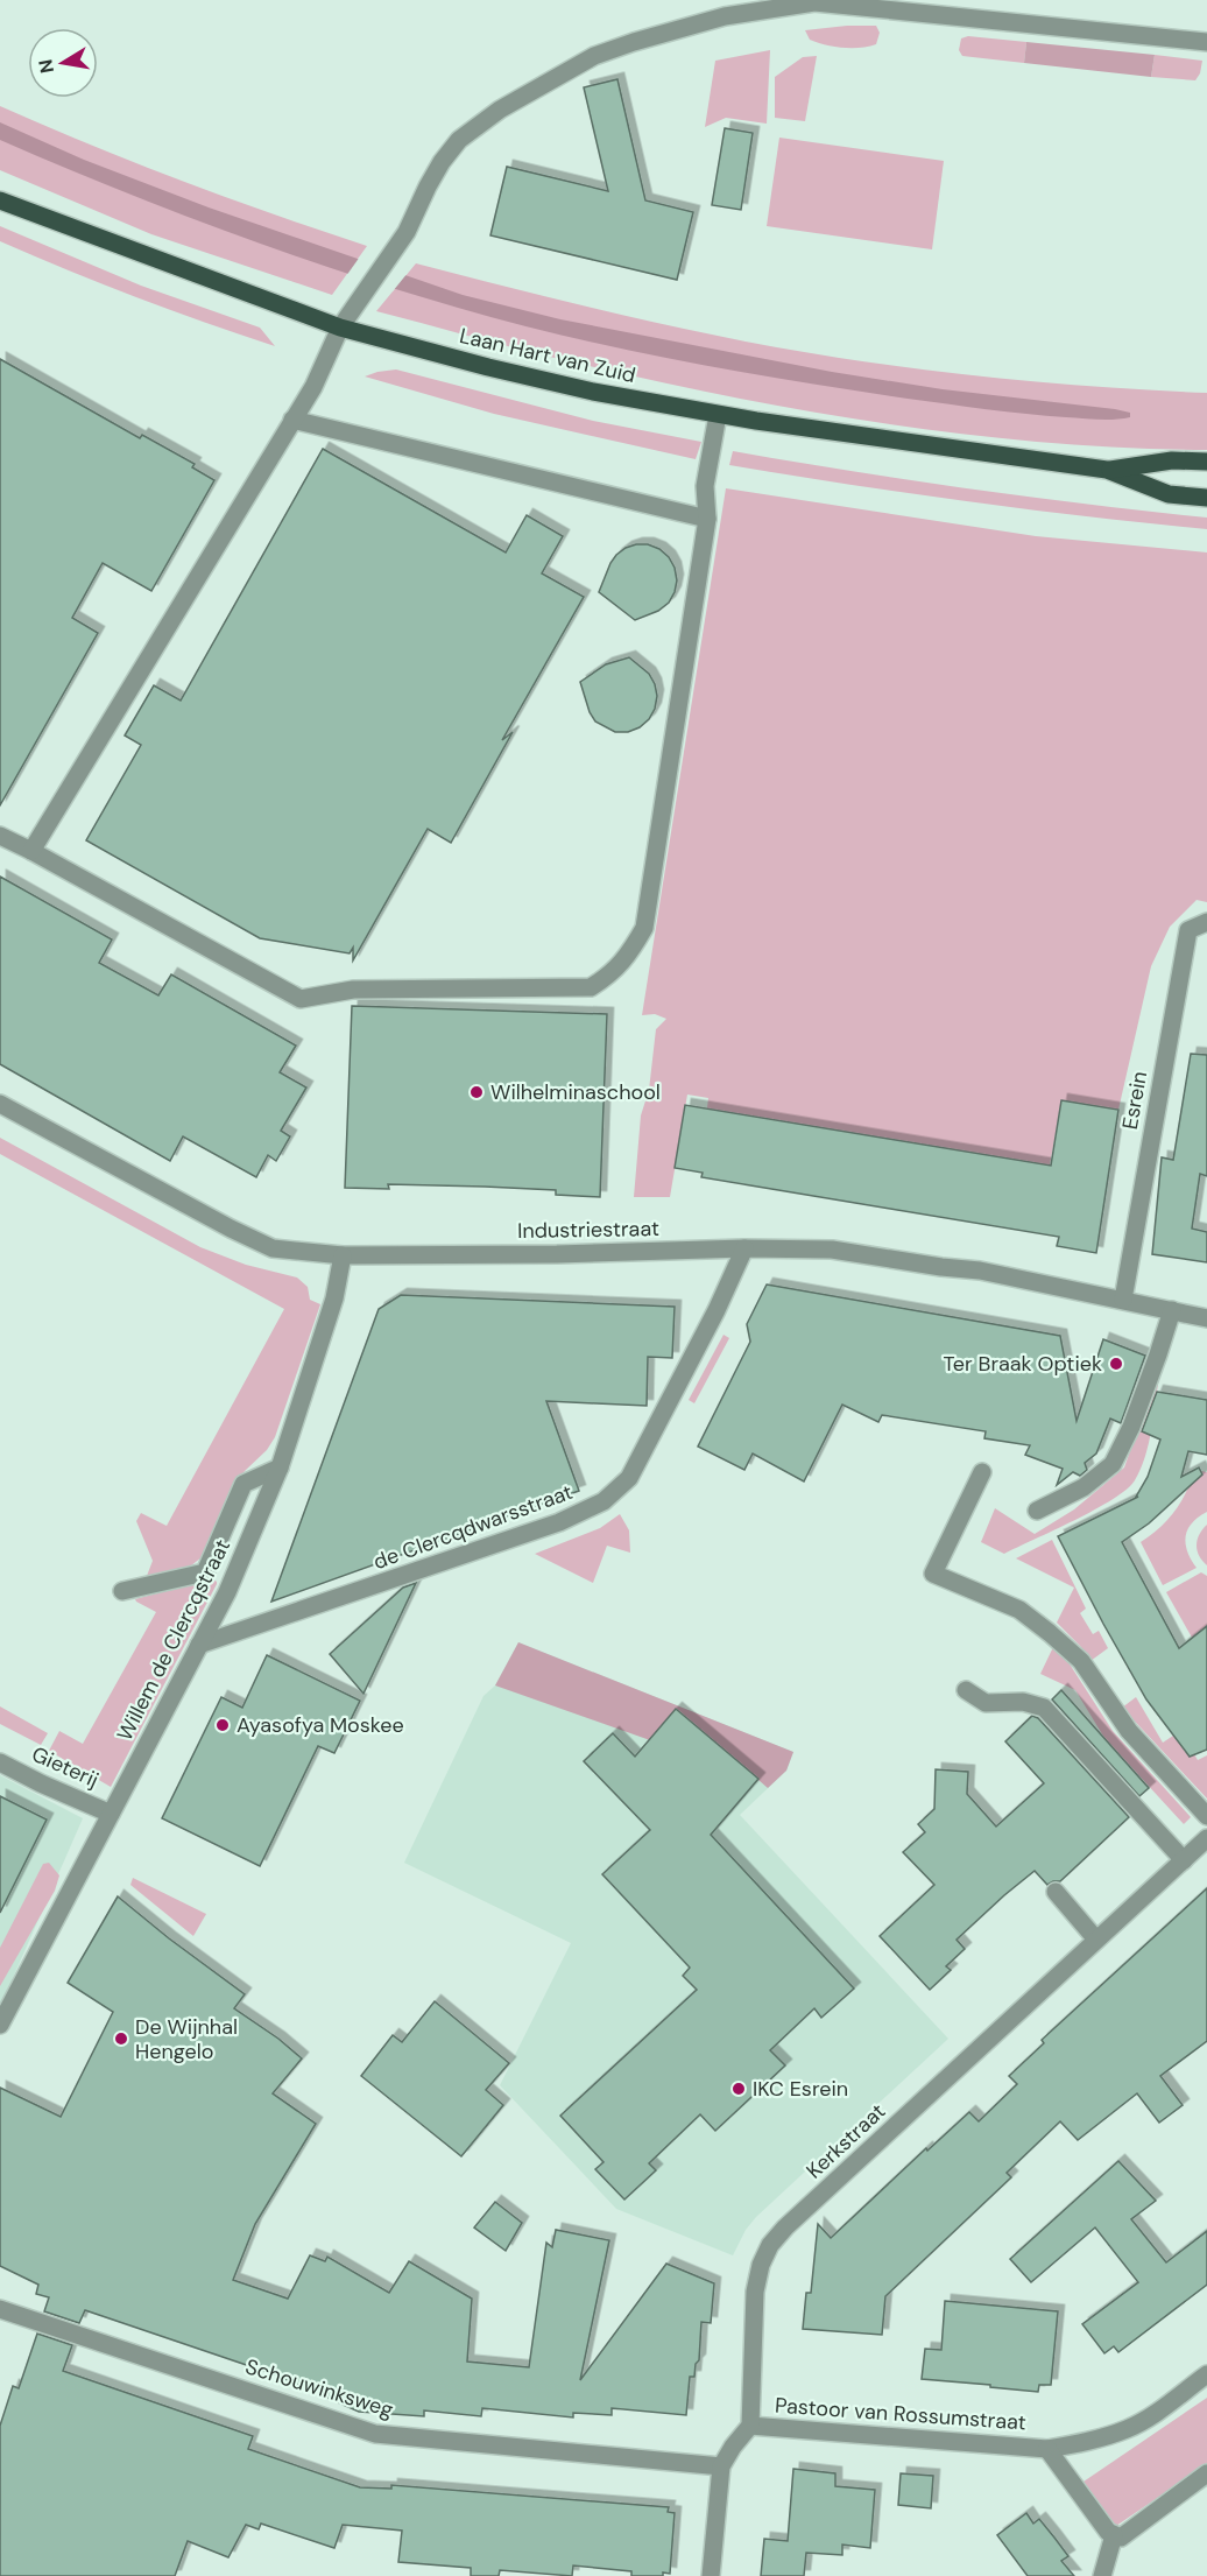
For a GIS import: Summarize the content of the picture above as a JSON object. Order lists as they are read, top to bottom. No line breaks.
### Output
{"streets":{"main road":["Laan Hart van Zuid"],"street":["Esrein","Industriestraat","de Clercqdwarsstraat","Willem de Clercqstraat","Gieterij","Kerkstraat","Schouwinksweg","Pastoor van Rossumstraat"]},"crossings":[["Esrein","Industriestraat"],["Industriestraat","de Clercqdwarsstraat"],["Industriestraat","Willem de Clercqstraat"],["de Clercqdwarsstraat","Willem de Clercqstraat"],["Willem de Clercqstraat","Gieterij"],["Kerkstraat","Pastoor van Rossumstraat"]],"places":["Wilhelminaschool","Ter Braak Optiek","Ayasofya Moskee","De Wijnhal Hengelo","IKC Esrein"],"north":"left"}
